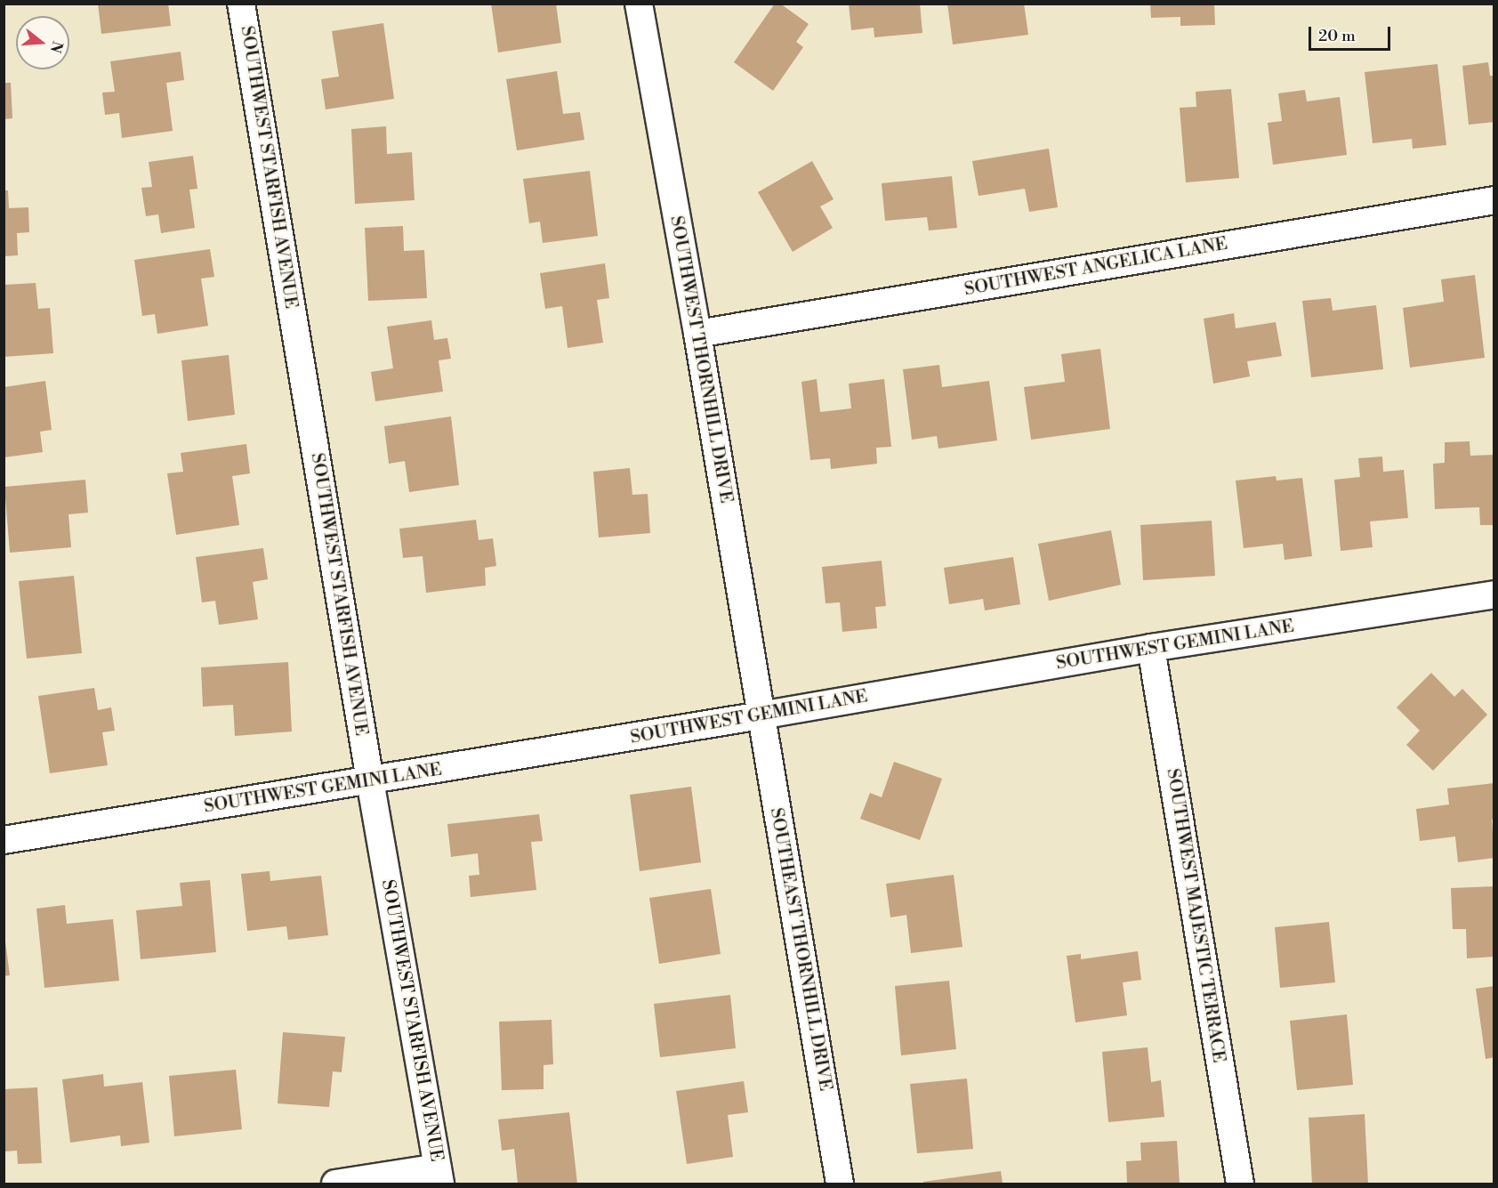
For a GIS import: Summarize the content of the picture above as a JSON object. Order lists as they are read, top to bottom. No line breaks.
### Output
{"streets":{"street":["SOUTHWEST STARFISH AVENUE","SOUTHWEST ANGELICA LANE","SOUTHWEST THORNHILL DRIVE","SOUTHWEST GEMINI LANE","SOUTHWEST MAJESTIC TERRACE","SOUTHEAST THORNHILL DRIVE"]},"crossings":[["SOUTHWEST STARFISH AVENUE","SOUTHWEST GEMINI LANE"],["SOUTHWEST ANGELICA LANE","SOUTHWEST THORNHILL DRIVE"],["SOUTHWEST THORNHILL DRIVE","SOUTHWEST GEMINI LANE"],["SOUTHWEST THORNHILL DRIVE","SOUTHEAST THORNHILL DRIVE"],["SOUTHWEST GEMINI LANE","SOUTHWEST MAJESTIC TERRACE"],["SOUTHWEST GEMINI LANE","SOUTHEAST THORNHILL DRIVE"]],"scale_bar":"20 m","north":"right"}
